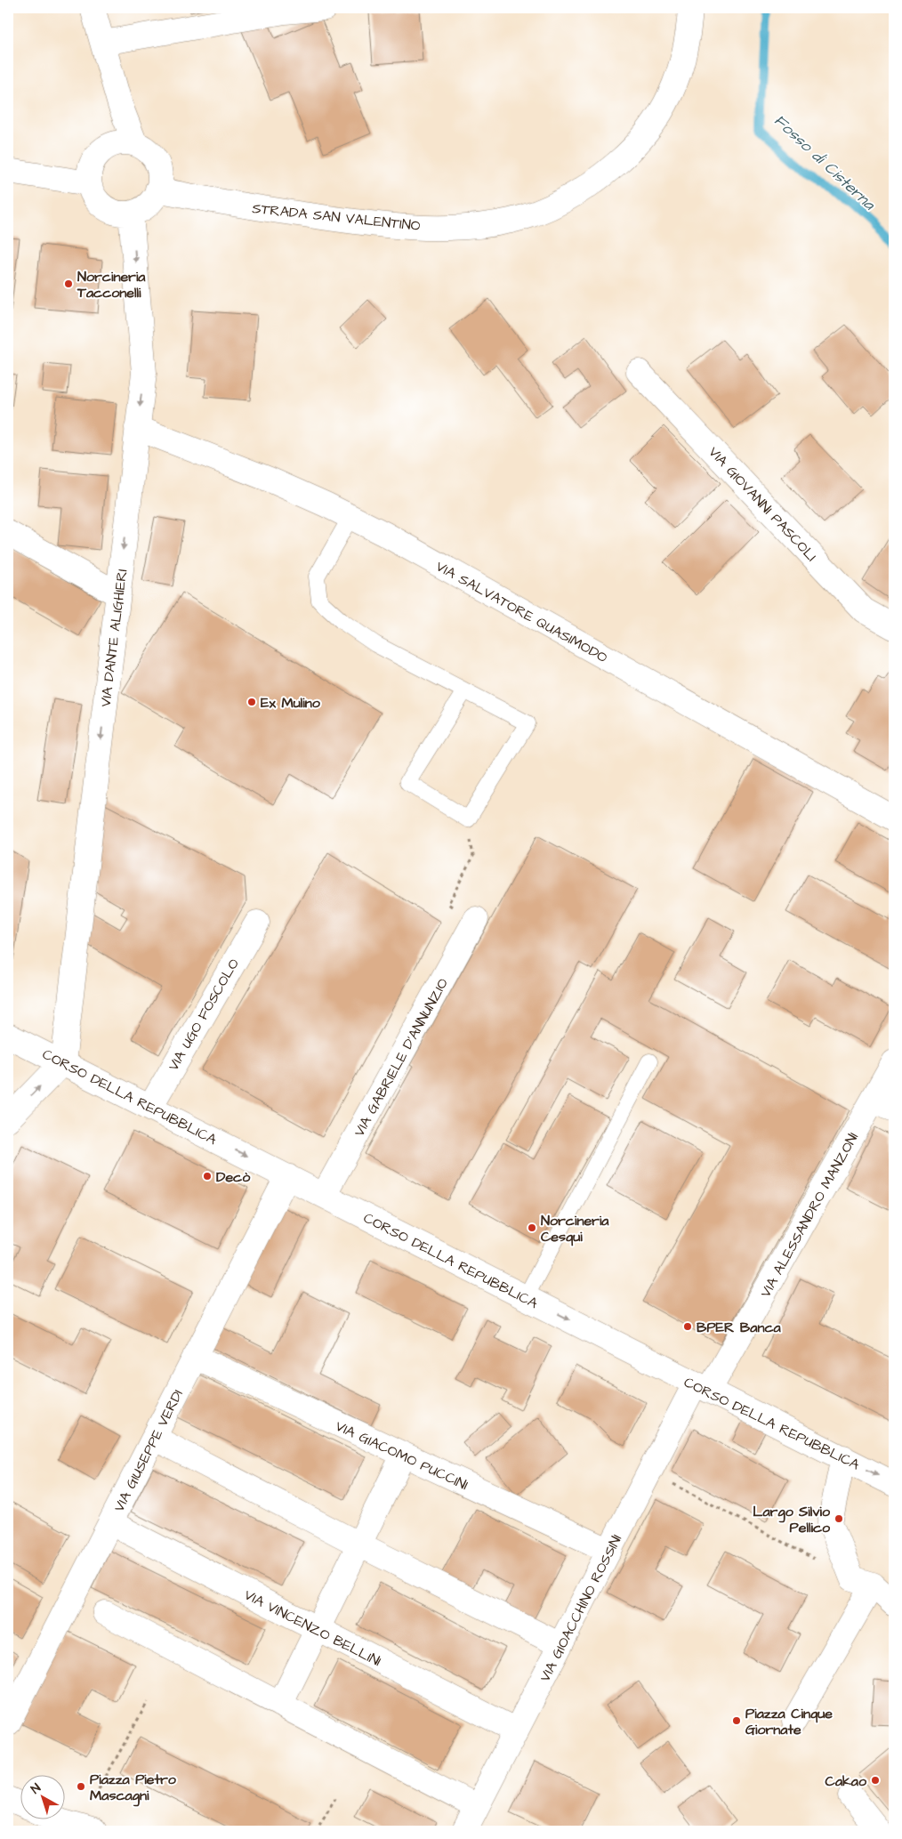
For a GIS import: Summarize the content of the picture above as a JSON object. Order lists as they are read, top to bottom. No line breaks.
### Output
{"streets":{"street":["STRADA SAN VALENTINO","VIA GIOVANNI PASCOLI","VIA SALVATORE QUASIMODO","VIA DANTE ALIGHIERI","VIA UGO FOSCOLO","VIA GABRIELE D'ANNUNZIO","CORSO DELLA REPUBBLICA","VIA ALESSANDRO MANZONI","VIA GIUSEPPE VERDI","VIA GIACOMO PUCCINI","VIA GIOACCHINO ROSSINI","VIA VINCENZO BELLINI"]},"crossings":[["STRADA SAN VALENTINO","VIA DANTE ALIGHIERI"],["VIA SALVATORE QUASIMODO","VIA DANTE ALIGHIERI"],["VIA DANTE ALIGHIERI","CORSO DELLA REPUBBLICA"],["VIA UGO FOSCOLO","CORSO DELLA REPUBBLICA"],["VIA GABRIELE D'ANNUNZIO","CORSO DELLA REPUBBLICA"],["CORSO DELLA REPUBBLICA","VIA ALESSANDRO MANZONI"],["CORSO DELLA REPUBBLICA","VIA GIUSEPPE VERDI"],["CORSO DELLA REPUBBLICA","VIA GIOACCHINO ROSSINI"],["VIA ALESSANDRO MANZONI","VIA GIOACCHINO ROSSINI"],["VIA GIUSEPPE VERDI","VIA GIACOMO PUCCINI"],["VIA GIUSEPPE VERDI","VIA VINCENZO BELLINI"],["VIA GIACOMO PUCCINI","VIA GIOACCHINO ROSSINI"],["VIA GIOACCHINO ROSSINI","VIA VINCENZO BELLINI"]],"one_way":["VIA DANTE ALIGHIERI","CORSO DELLA REPUBBLICA"],"water":["Fosso di Cisterna"],"places":["Norcineria Tacconelli","Ex Mulino","Decò","Norcineria Cesqui","BPER Banca","Largo Silvio Pellico","Piazza Cinque Giornate","Cakao","Piazza Pietro Mascagni"],"north":"top left"}
